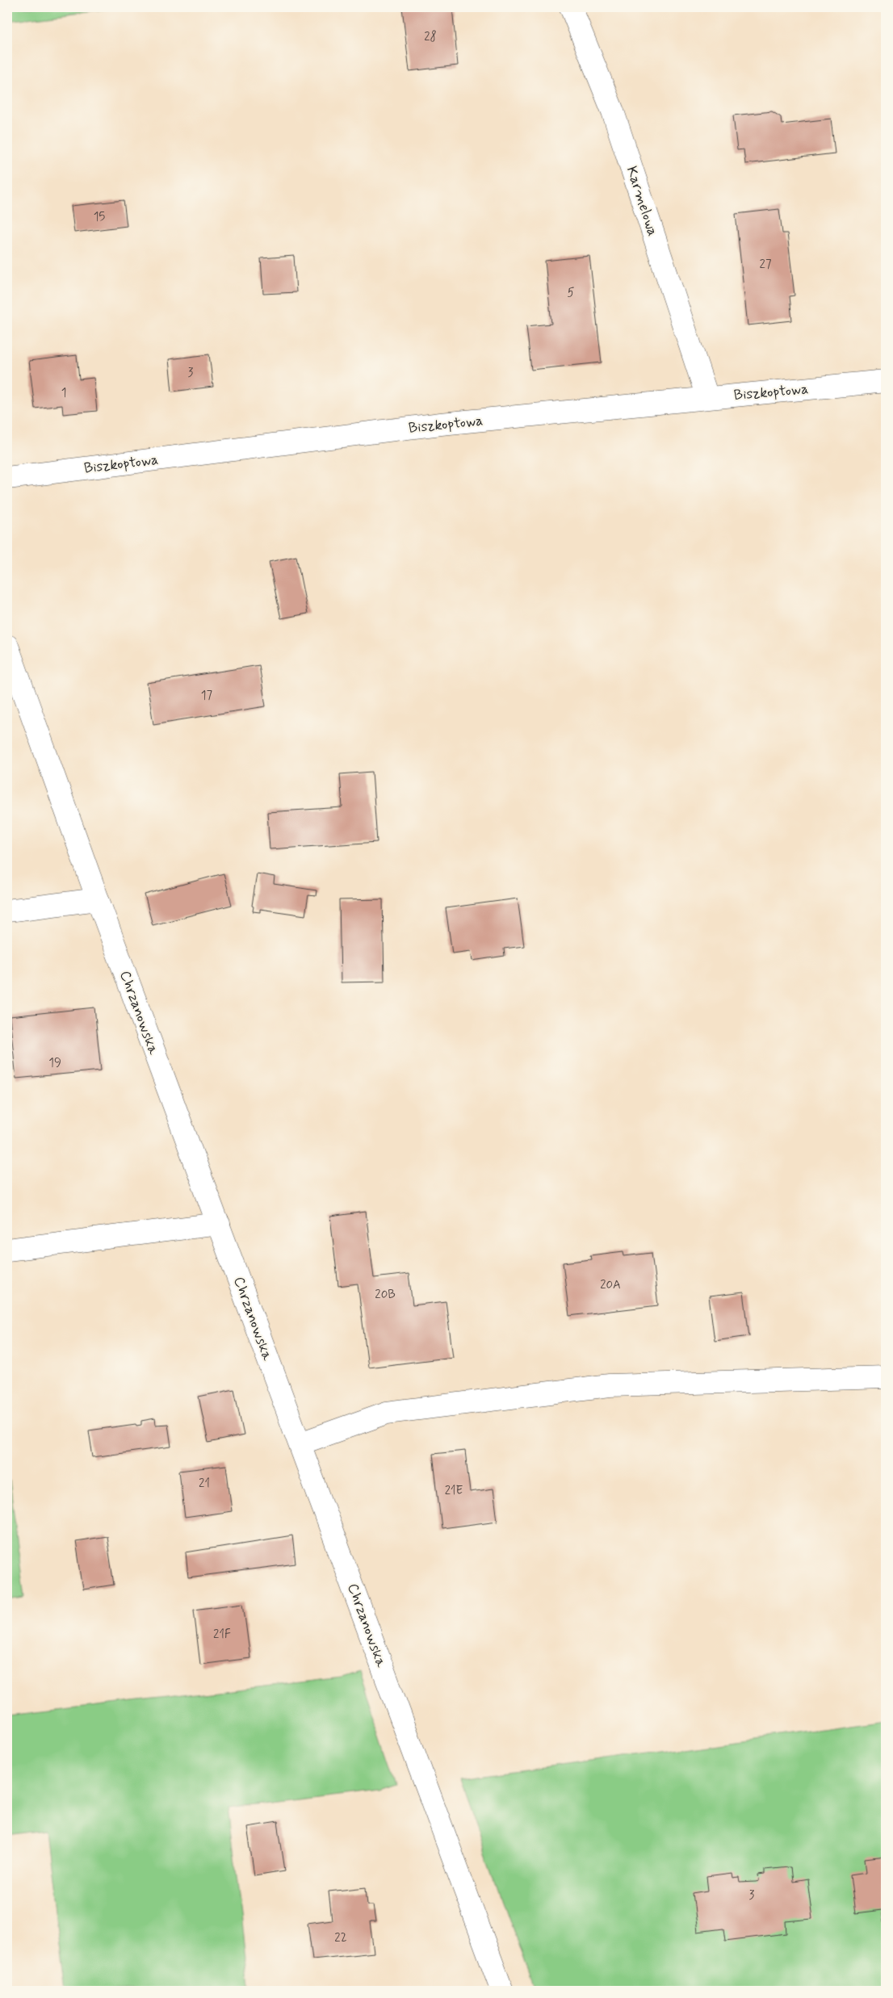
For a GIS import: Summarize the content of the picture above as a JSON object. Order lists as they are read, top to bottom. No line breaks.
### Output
{"streets":{"street":["Karmelowa","Biszkoptowa","Chrzanowska"]},"crossings":[["Karmelowa","Biszkoptowa"]],"house_numbers":["28","15","27","5","3","1","17","19","20A","20B","21","21E","21F","3","22"]}
